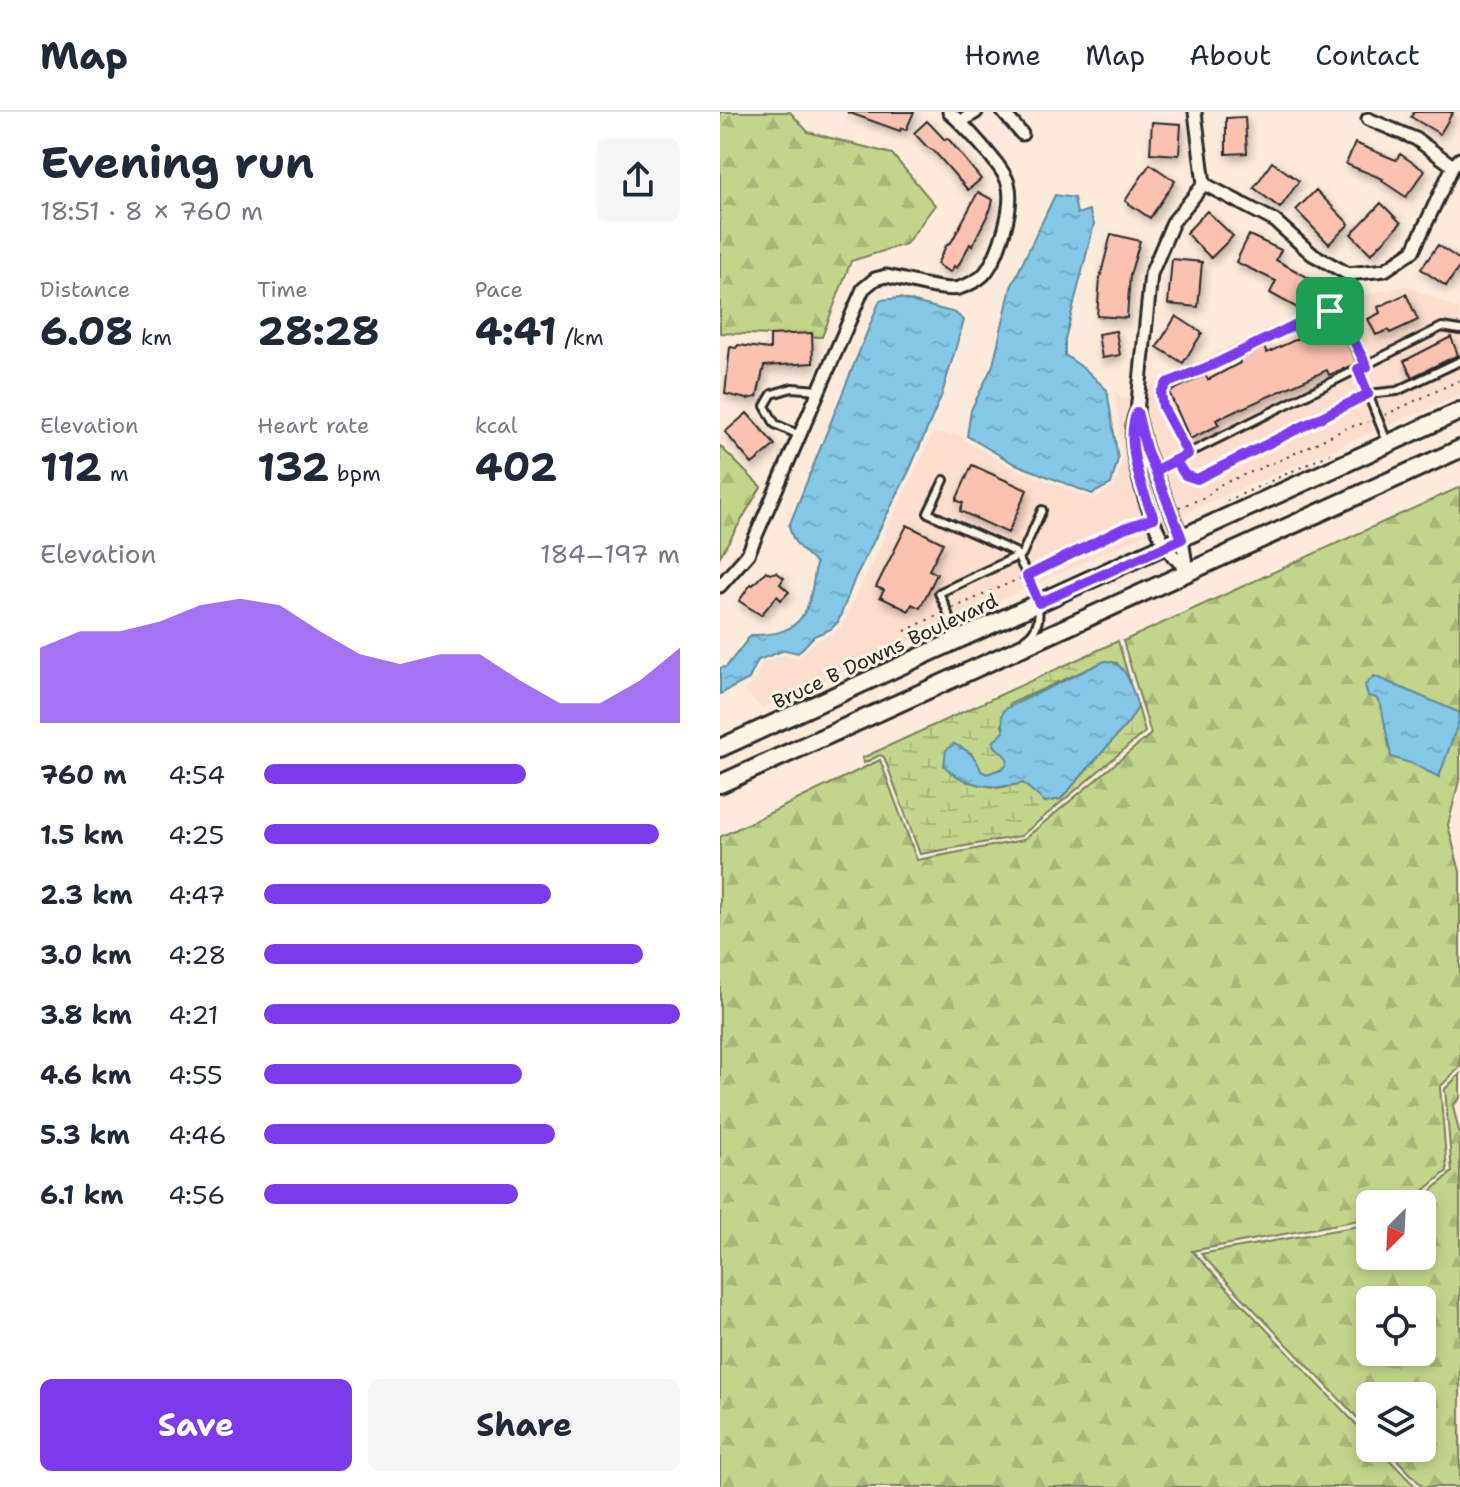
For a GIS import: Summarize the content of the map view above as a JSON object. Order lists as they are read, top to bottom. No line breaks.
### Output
{"streets":{"main road":["Bruce B Downs Boulevard"]},"north":"bottom left","page":{"header":"Map","nav":["Home","Map","About","Contact"],"heading":["Evening run","18:51 · 8 × 760 m"],"stats":[["Distance","6.08 km"],["Time","28:28"],["Pace","4:41 /km"],["Elevation","112 m"],["Heart rate","132 bpm"],["kcal","402"]],"chart":["Elevation","184–197 m"],"list":[{"name":"760 m","note":"4:54"},{"name":"1.5 km","note":"4:25"},{"name":"2.3 km","note":"4:47"},{"name":"3.0 km","note":"4:28"},{"name":"3.8 km","note":"4:21"},{"name":"4.6 km","note":"4:55"},{"name":"5.3 km","note":"4:46"},{"name":"6.1 km","note":"4:56"}],"buttons":["Save","Share"]}}
